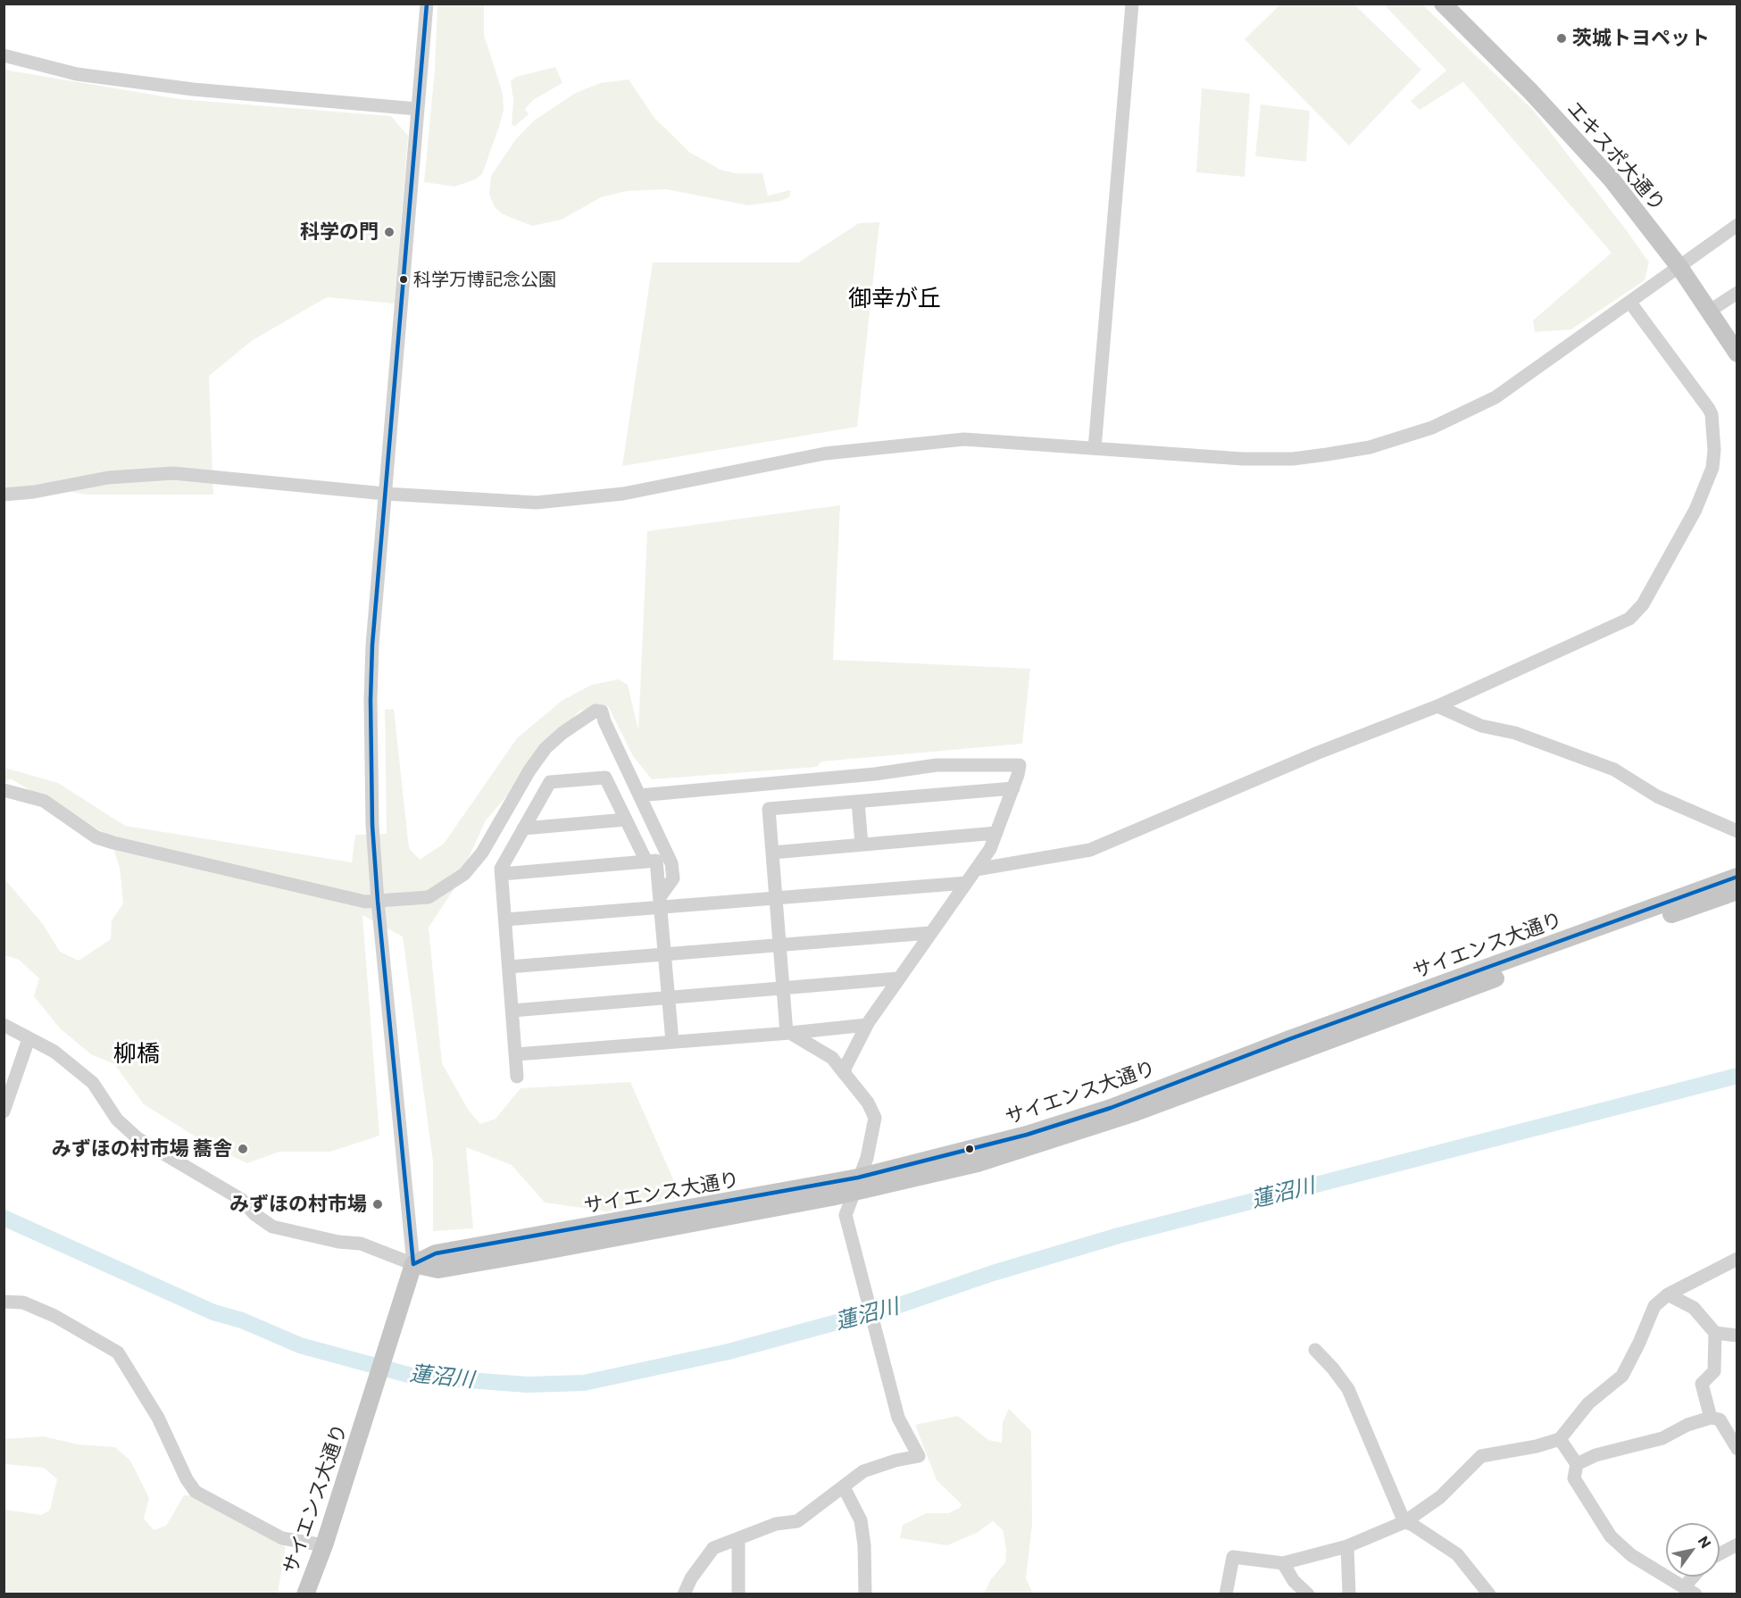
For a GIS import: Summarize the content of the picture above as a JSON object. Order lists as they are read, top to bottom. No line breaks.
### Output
{"streets":{"main road":["エキスポ大通り","サイエンス大通り"]},"districts":["御幸が丘","柳橋"],"water":["蓮沼川"],"places":["茨城トヨペット","科学の門","科学万博記念公園","みずほの村市場 蕎舎","みずほの村市場"],"north":"top right"}
